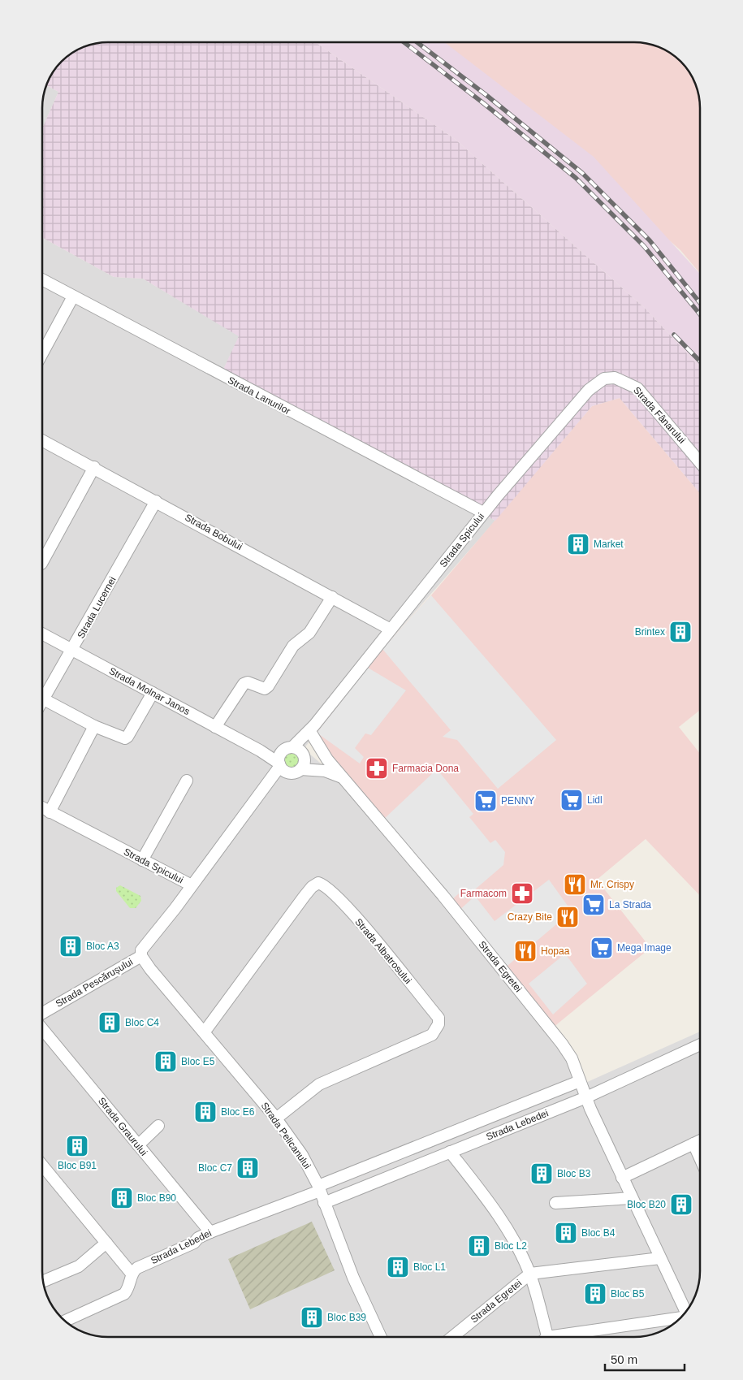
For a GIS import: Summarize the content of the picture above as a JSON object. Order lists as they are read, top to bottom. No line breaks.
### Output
{"streets":{"street":["Strada Lanurilor","Strada Fânarului","Strada Bobului","Strada Spicului","Strada Lucernei","Strada Molnar Janos","Strada Albatrosului","Strada Egretei","Strada Pescărușului","Strada Lebedei","Strada Graurului","Strada Pelicanului"]},"crossings":[["Strada Lanurilor","Strada Spicului"],["Strada Fânarului","Strada Spicului"],["Strada Bobului","Strada Spicului"],["Strada Bobului","Strada Lucernei"],["Strada Spicului","Strada Molnar Janos"],["Strada Spicului","Strada Pescărușului"],["Strada Lucernei","Strada Molnar Janos"],["Strada Albatrosului","Strada Pelicanului"],["Strada Egretei","Strada Lebedei"],["Strada Pescărușului","Strada Pelicanului"],["Strada Lebedei","Strada Graurului"],["Strada Lebedei","Strada Pelicanului"]],"places":{"building":["Market","Brintex","Bloc A3","Bloc C4","Bloc E5","Bloc E6","Bloc B91","Bloc C7","Bloc B3","Bloc B90","Bloc B20","Bloc B4","Bloc L2","Bloc L1","Bloc B5","Bloc B39"],"pharmacy":["Farmacia Dona","Farmacom"],"supermarket":["Lidl","PENNY","La Strada","Mega Image"],"restaurant":["Mr. Crispy","Crazy Bite","Hopaa"]},"scale_bar":"50 m"}
